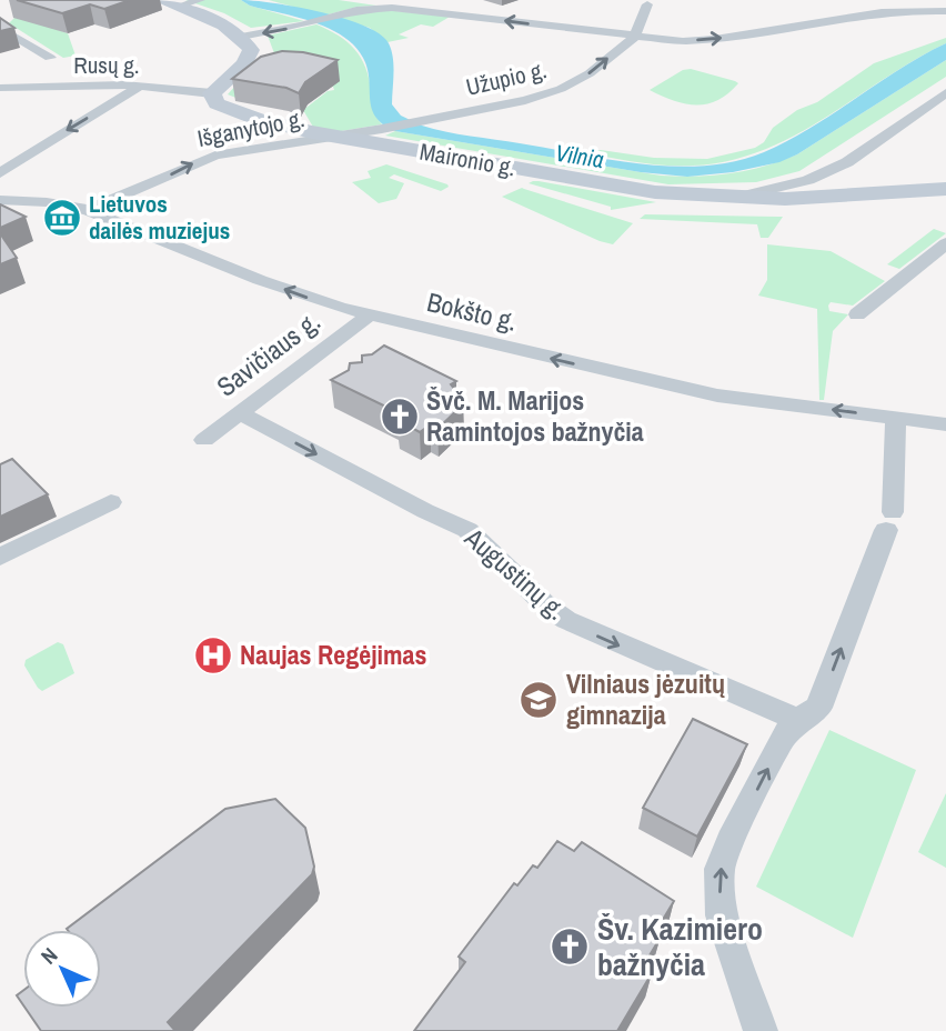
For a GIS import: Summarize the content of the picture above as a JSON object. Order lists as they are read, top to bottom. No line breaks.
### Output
{"streets":{"main road":["Maironio g."],"street":["Rusų g.","Užupio g.","Išganytojo g.","Bokšto g.","Savičiaus g.","Augustinų g."]},"crossings":[["Rusų g.","Maironio g."],["Užupio g.","Išganytojo g."],["Užupio g.","Maironio g."],["Išganytojo g.","Maironio g."],["Išganytojo g.","Bokšto g."],["Bokšto g.","Savičiaus g."],["Savičiaus g.","Augustinų g."]],"one_way":["Bokšto g.","Augustinų g."],"water":["Vilnia"],"places":{"museum":["Lietuvos dailės muziejus"],"church":["Švč. M. Marijos Ramintojos bažnyčia","Šv. Kazimiero bažnyčia"],"hospital":["Naujas Regėjimas"],"school or university":["Vilniaus jėzuitų gimnazija"]},"north":"top left"}
